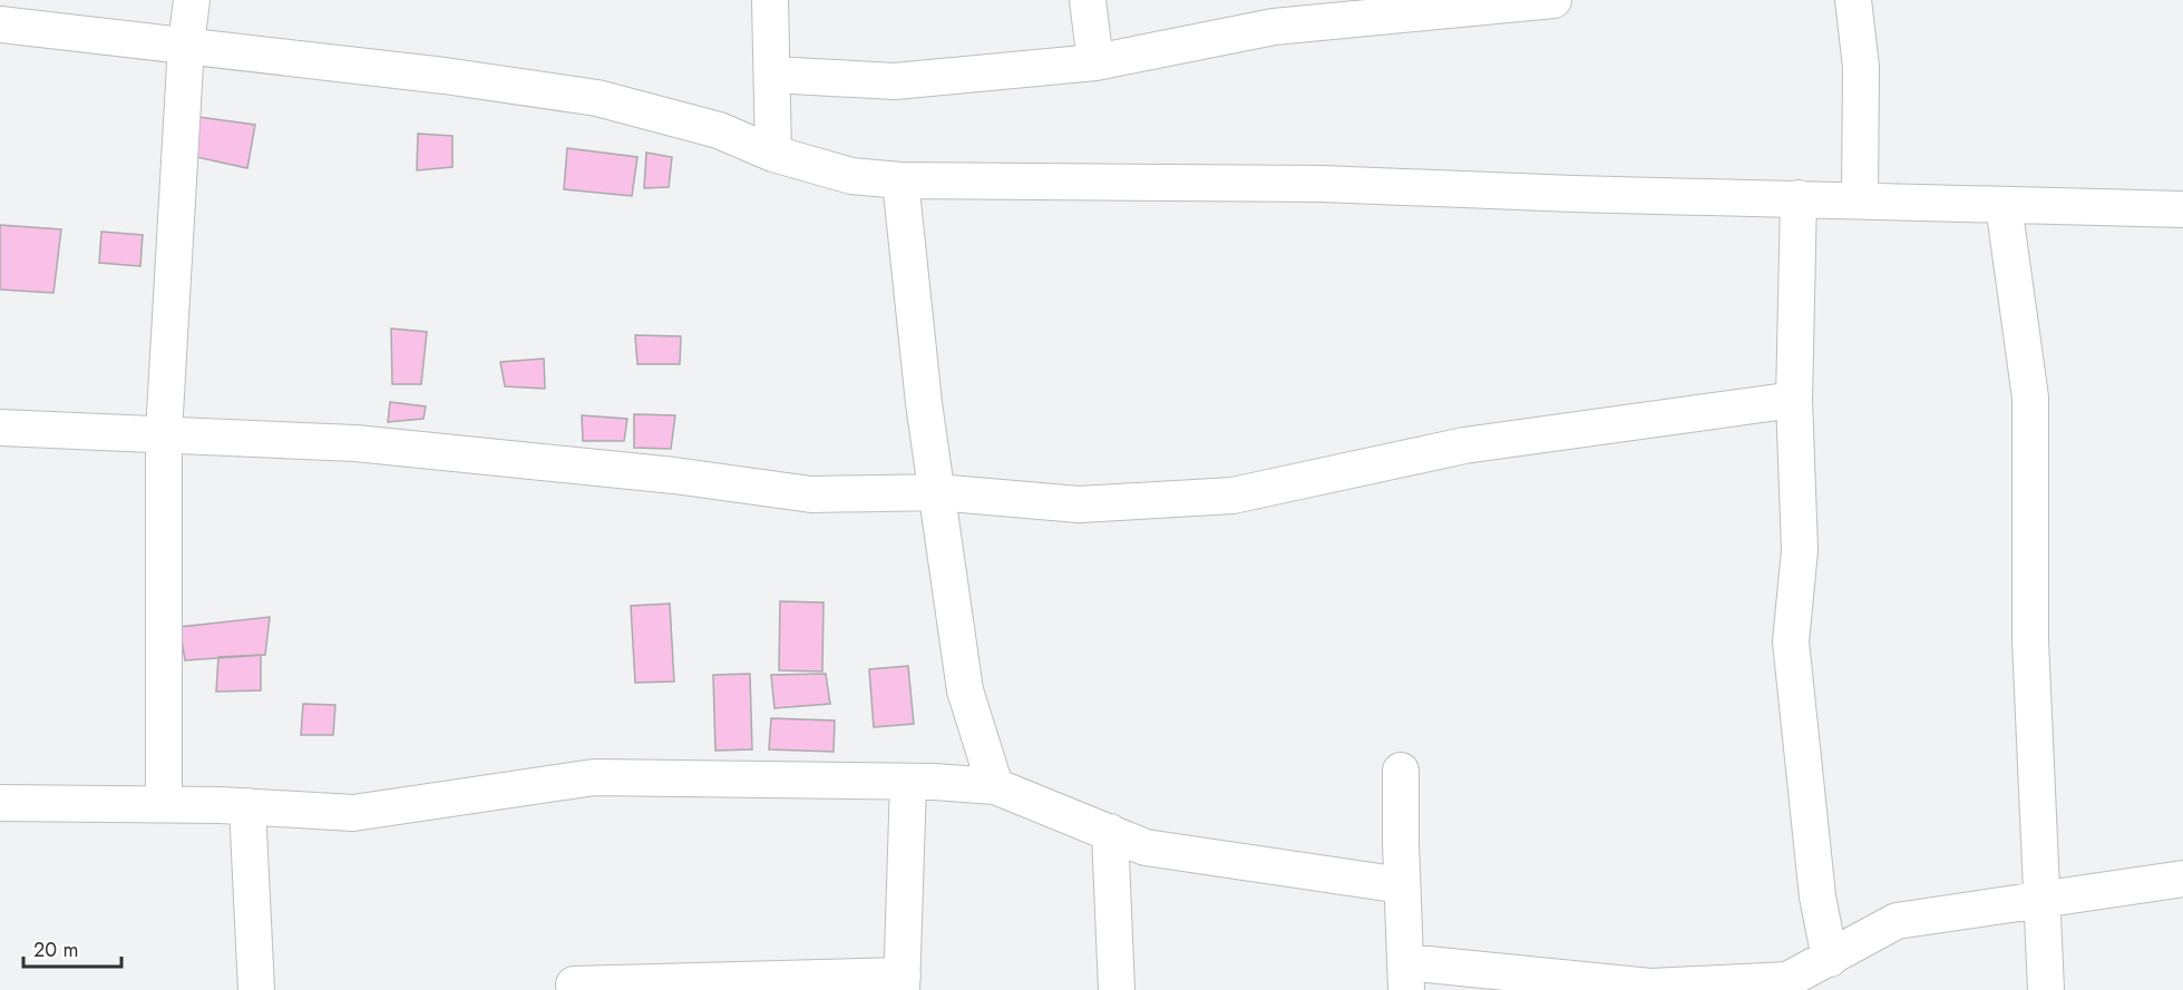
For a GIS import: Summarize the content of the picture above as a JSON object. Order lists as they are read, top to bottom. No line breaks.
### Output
{"scale_bar":"20 m"}
